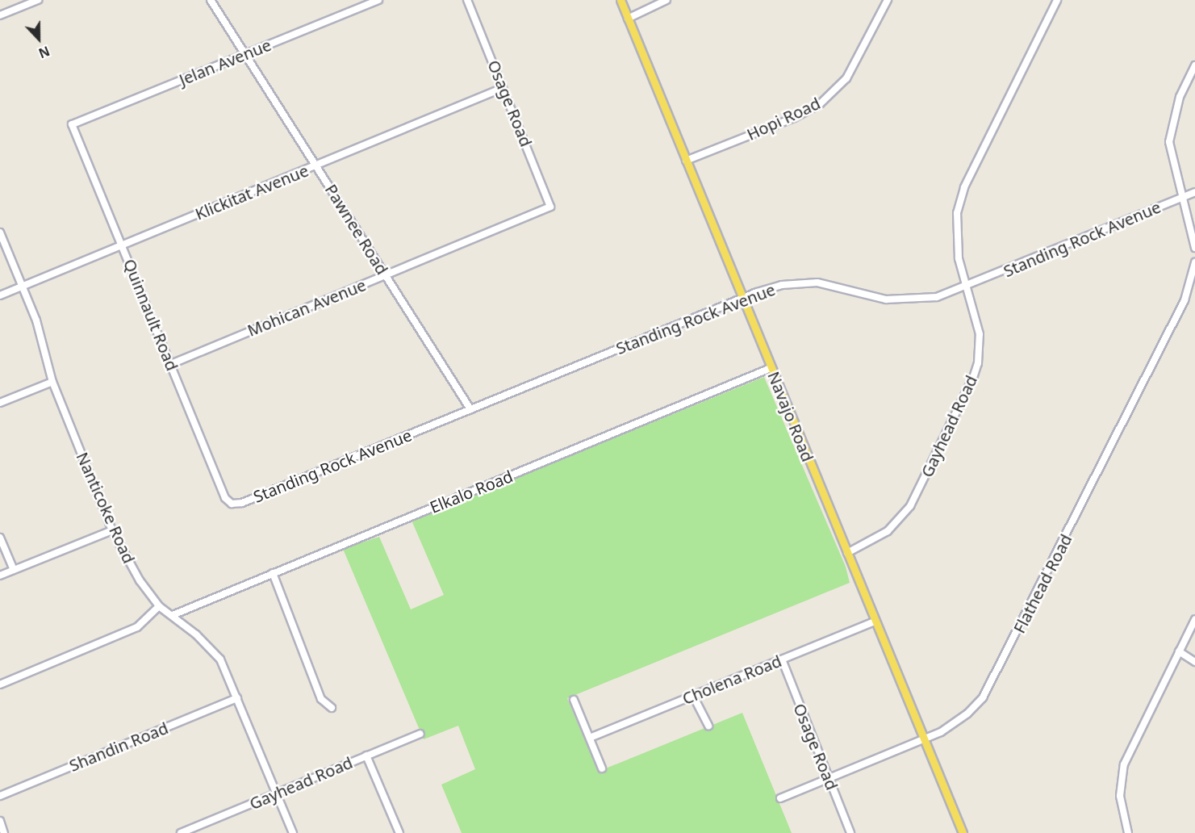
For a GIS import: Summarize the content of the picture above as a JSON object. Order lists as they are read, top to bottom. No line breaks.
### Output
{"streets":{"main road":["Navajo Road"],"street":["Jelan Avenue","Osage Road","Hopi Road","Klickitat Avenue","Pawnee Road","Standing Rock Avenue","Mohican Avenue","Quinnault Road","Gayhead Road","Elkalo Road","Nanticoke Road","Flathead Road","Cholena Road","Shandin Road"]},"crossings":[["Jelan Avenue","Pawnee Road"],["Jelan Avenue","Quinnault Road"],["Osage Road","Klickitat Avenue"],["Osage Road","Mohican Avenue"],["Osage Road","Flathead Road"],["Osage Road","Cholena Road"],["Hopi Road","Navajo Road"],["Klickitat Avenue","Pawnee Road"],["Klickitat Avenue","Quinnault Road"],["Klickitat Avenue","Nanticoke Road"],["Pawnee Road","Standing Rock Avenue"],["Pawnee Road","Mohican Avenue"],["Standing Rock Avenue","Quinnault Road"],["Standing Rock Avenue","Navajo Road"],["Standing Rock Avenue","Gayhead Road"],["Mohican Avenue","Quinnault Road"],["Navajo Road","Gayhead Road"],["Navajo Road","Elkalo Road"],["Navajo Road","Flathead Road"],["Navajo Road","Cholena Road"],["Gayhead Road","Nanticoke Road"],["Elkalo Road","Nanticoke Road"],["Nanticoke Road","Shandin Road"]],"north":"bottom"}
